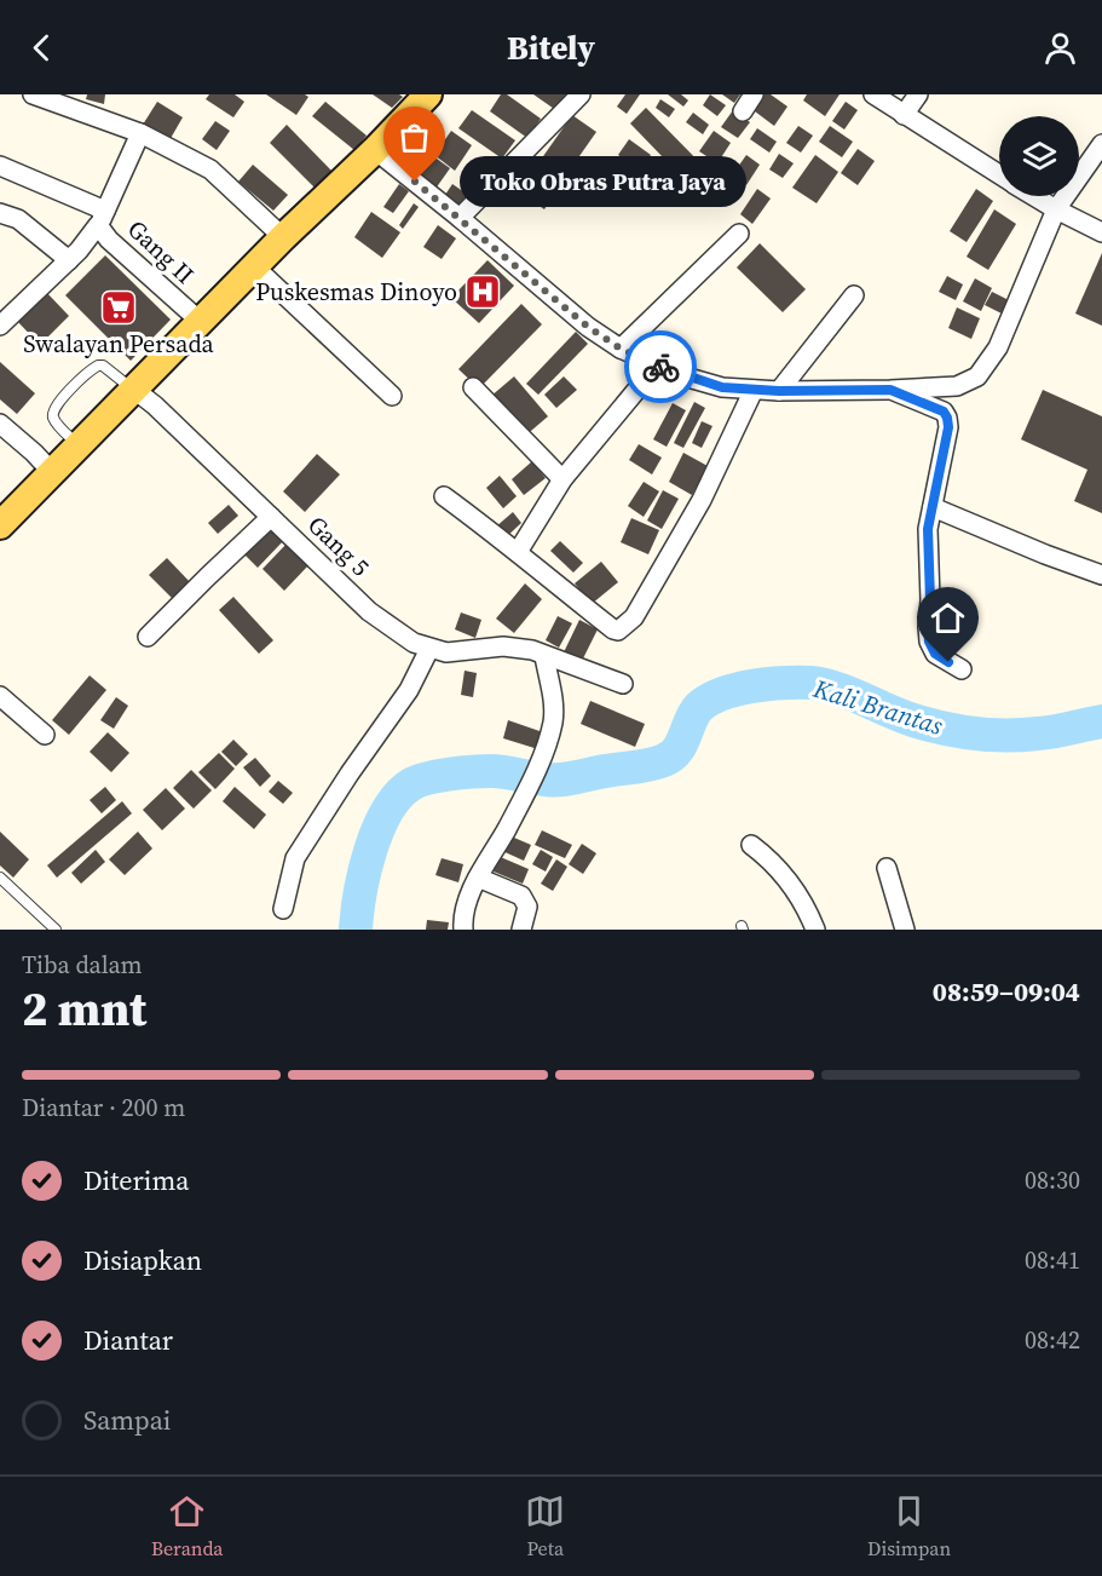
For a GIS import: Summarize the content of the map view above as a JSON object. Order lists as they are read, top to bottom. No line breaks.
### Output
{"streets":{"street":["Gang II","Gang 5"]},"water":["Kali Brantas"],"places":{"other":["Toko Obras Putra Jaya"],"hospital":["Puskesmas Dinoyo"],"supermarket":["Swalayan Persada"]},"page":{"header":"Bitely","bubble":"Toko Obras Putra Jaya","heading":["2 mnt","Tiba dalam","08:59–09:04"],"bar":"Diantar · 200 m","list":[["Diterima","08:30"],["Disiapkan","08:41"],["Diantar","08:42"],"Sampai"],"tabs":["Beranda","Peta","Disimpan"]}}
